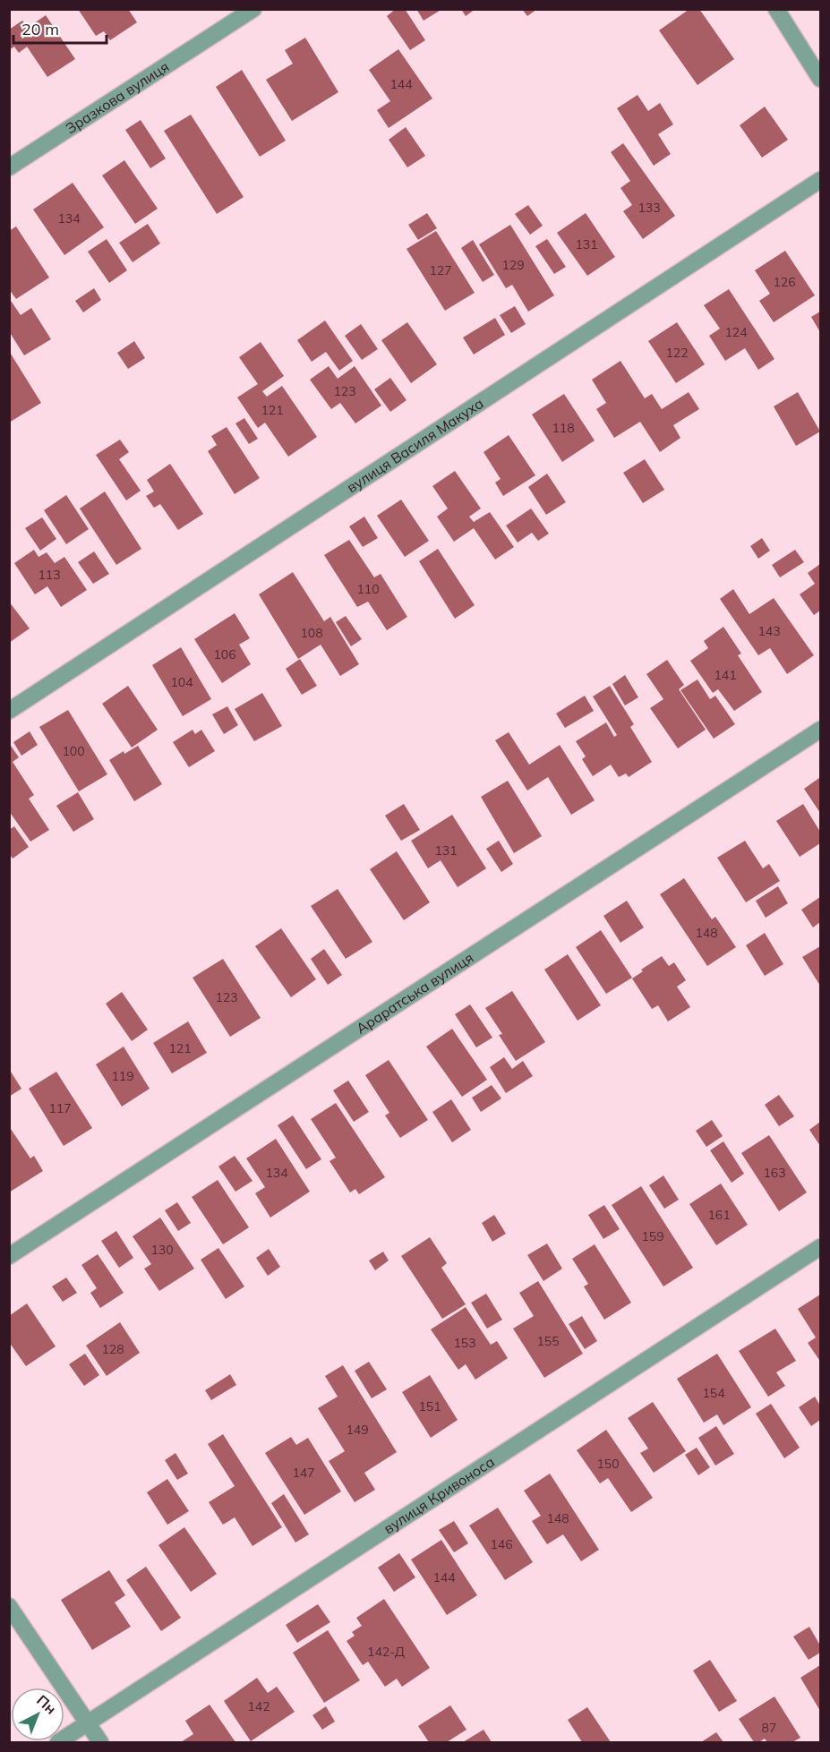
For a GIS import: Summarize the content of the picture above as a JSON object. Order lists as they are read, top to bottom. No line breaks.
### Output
{"streets":{"street":["Зразкова вулиця","вулиця Василя Макуха","Араратська вулиця","вулиця Кривоноса"]},"house_numbers":["144","133","134","131","129","127","126","124","122","123","121","118","113","110","143","108","106","141","104","100","131","148","123","121","119","117","134","163","161","159","130","155","153","128","154","151","149","150","147","148","146","144","142-Д","142","87"],"scale_bar":"20 m","north":"top right"}
